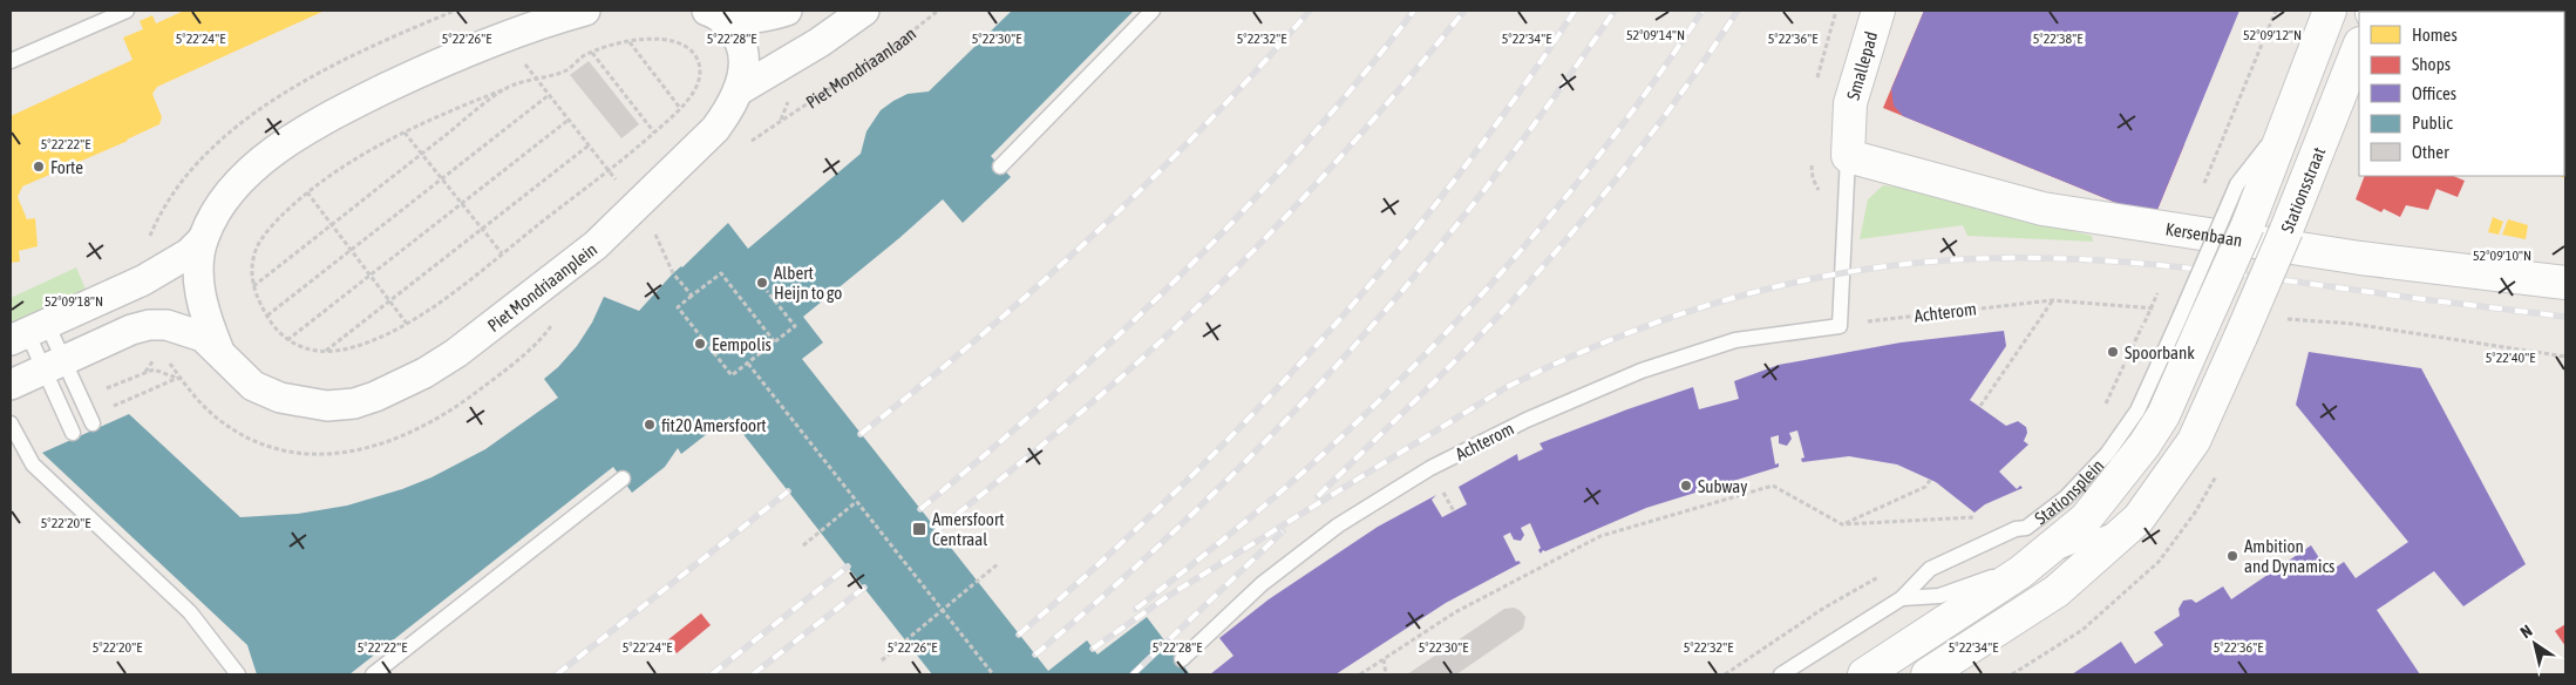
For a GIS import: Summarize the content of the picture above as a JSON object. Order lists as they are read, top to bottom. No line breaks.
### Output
{"streets":{"main road":["Smallepad","Stationsstraat","Kersenbaan","Stationsplein"],"street":["Piet Mondriaanplein"],"lane":["Achterom"],"path":["Piet Mondriaanlaan"]},"crossings":[["Smallepad","Kersenbaan"],["Stationsstraat","Stationsplein"]],"places":{"other":["Forte","Albert Heijn to go","Eempolis","Spoorbank","fit20 Amersfoort","Subway","Ambition and Dynamics"],"transit":["Amersfoort Centraal"]},"legend":["Homes","Shops","Offices","Public","Other"],"north":"top left","coordinates":["52°09'14\"N","52°09'12\"N","5°22'24\"E","5°22'32\"E","5°22'36\"E","5°22'26\"E","5°22'28\"E","5°22'30\"E","5°22'34\"E","5°22'38\"E","5°22'22\"E","52°09'10\"N","52°09'18\"N","5°22'40\"E","5°22'20\"E"]}
